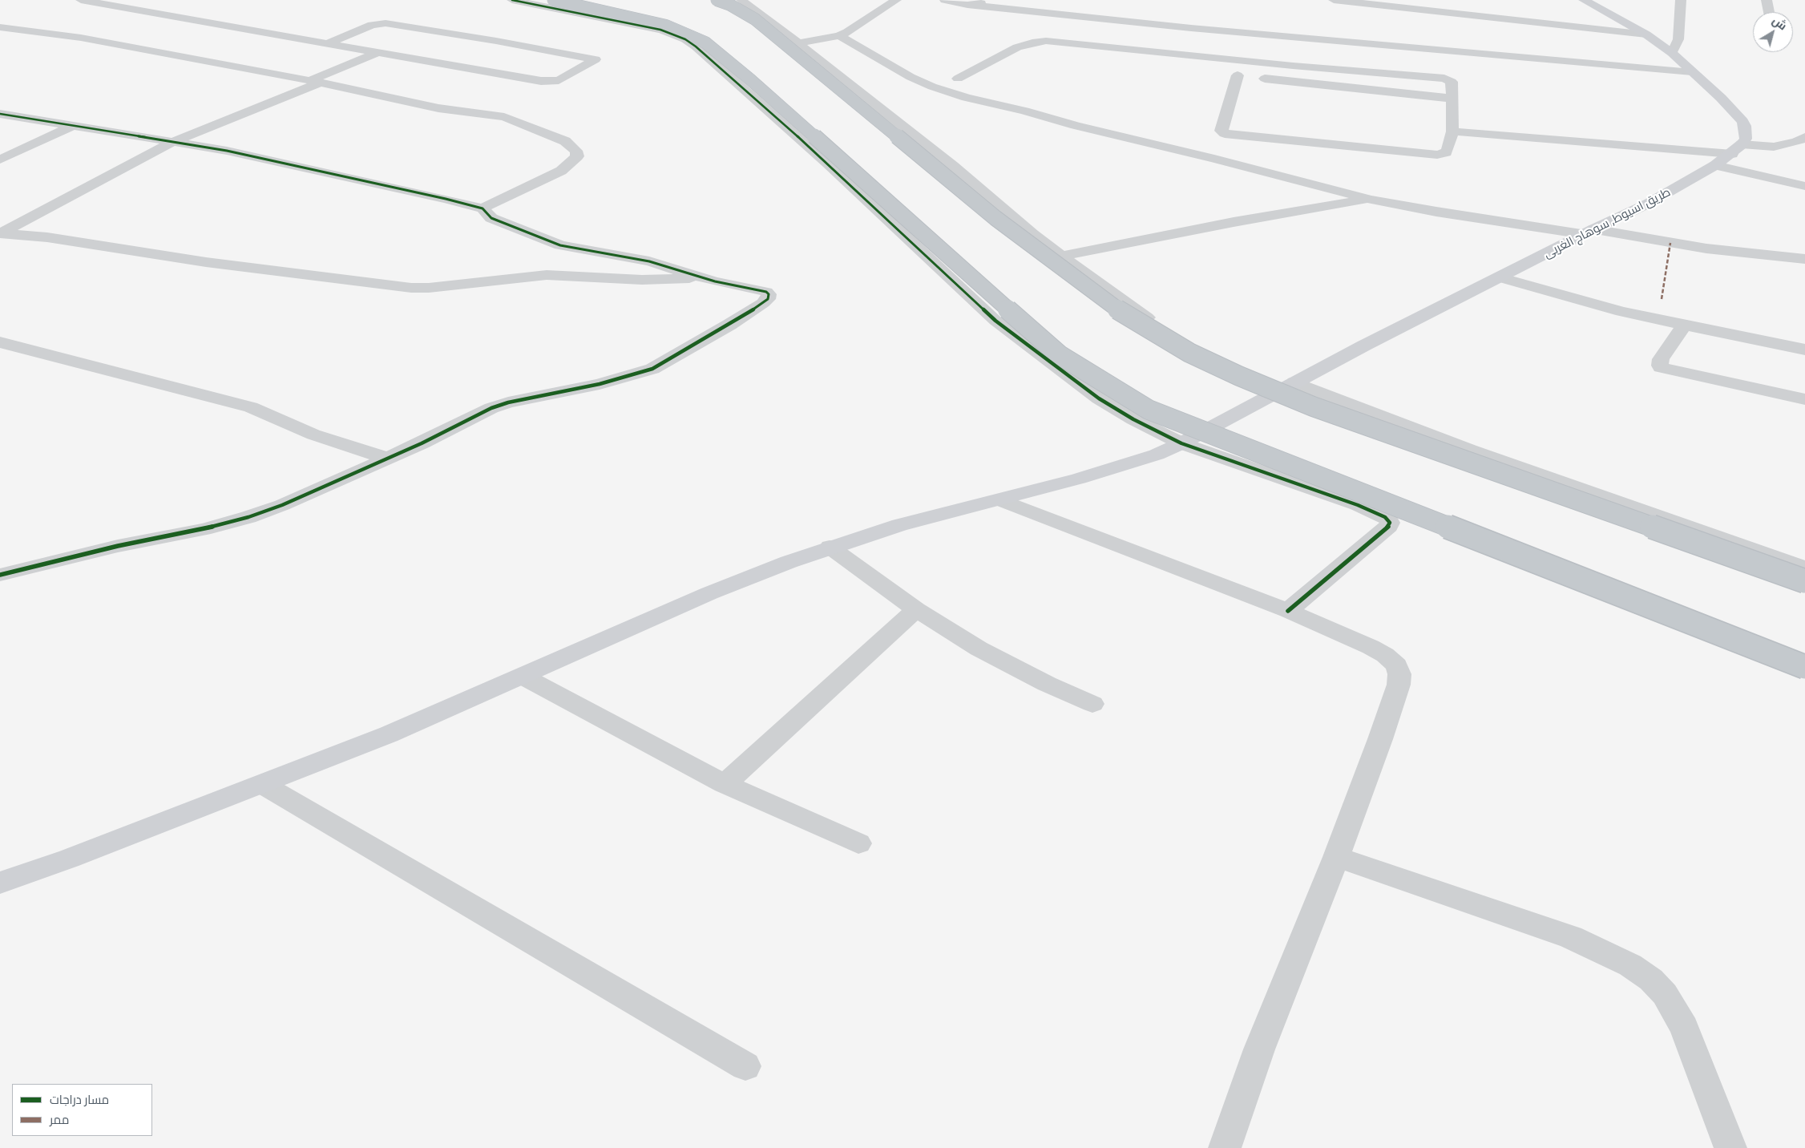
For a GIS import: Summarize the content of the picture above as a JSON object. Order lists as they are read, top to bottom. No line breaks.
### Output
{"streets":{"main road":["طريق اسيوط, سوهاج الغربى"]},"legend":["مسار دراجات","ممر"],"north":"top right"}
